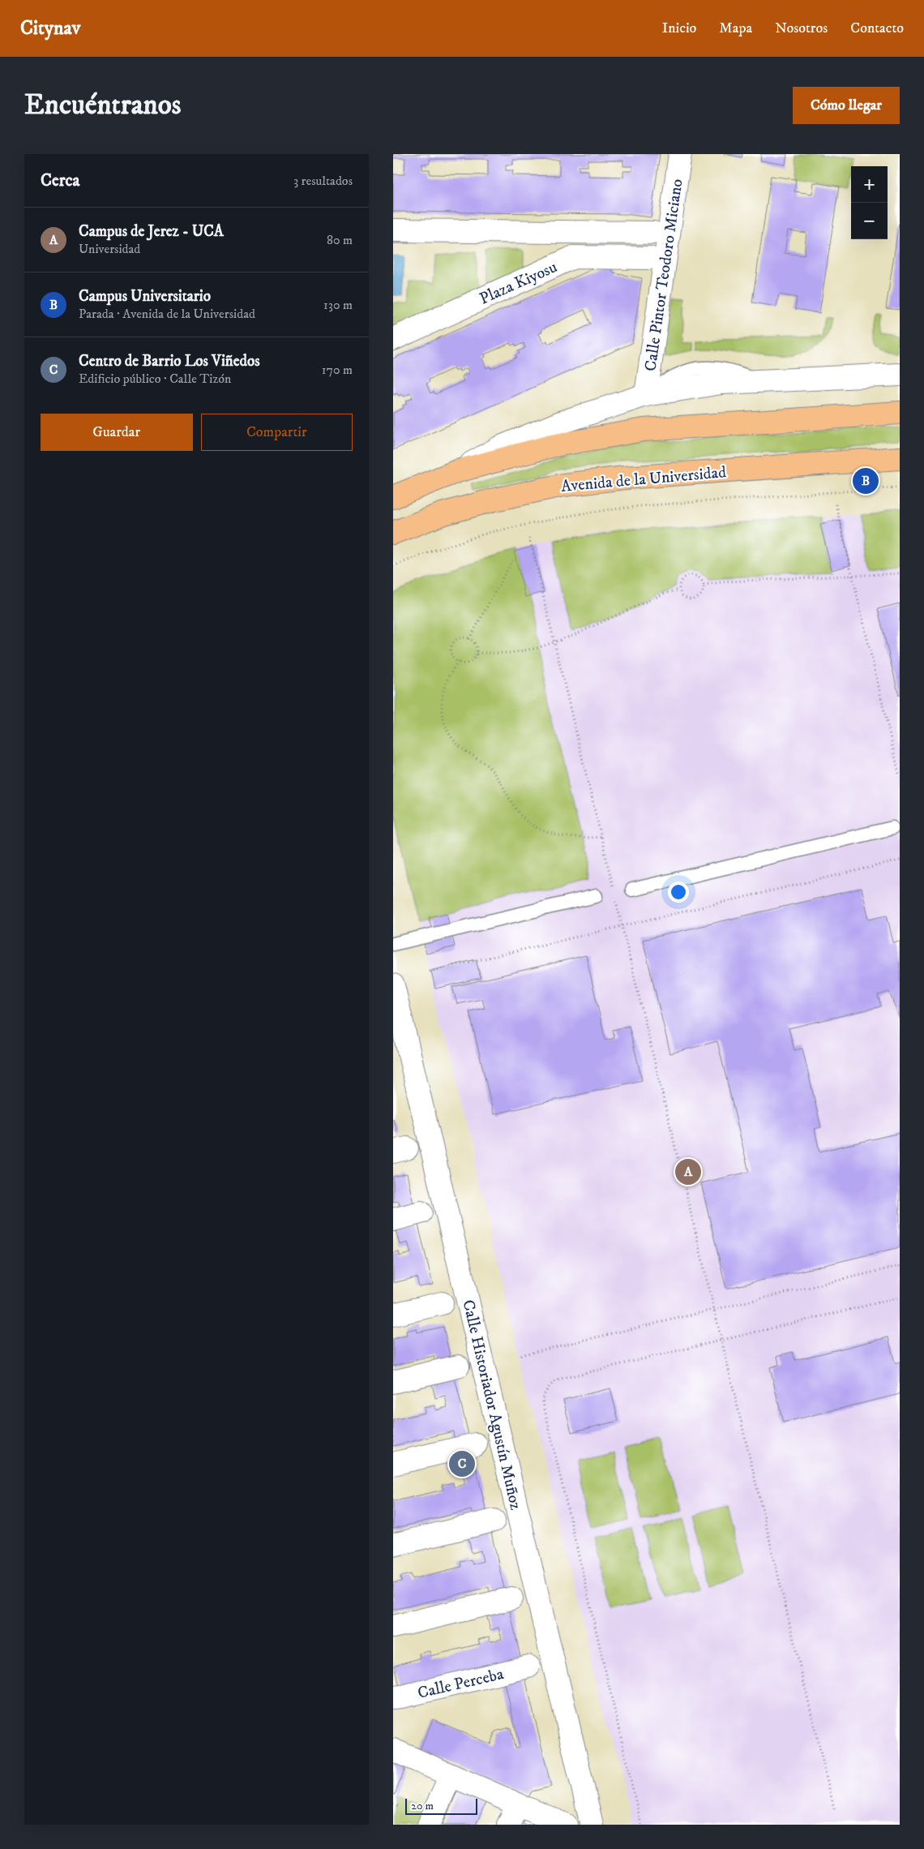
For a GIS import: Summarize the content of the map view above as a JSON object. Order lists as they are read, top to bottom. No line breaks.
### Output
{"streets":{"main road":["Avenida de la Universidad"],"street":["Calle Pintor Teodoro Miciano","Plaza Kiyosu","Calle Historiador Agustín Muñoz","Calle Perceba"]},"scale_bar":"20 m","page":{"header":"Citynav","nav":["Inicio","Mapa","Nosotros","Contacto"],"buttons":["Cómo llegar",["Guardar","Compartir"]],"title":"Encuéntranos","heading":["Cerca","3 resultados"],"map_buttons":["+","−"],"list":[{"mark":"A","name":"Campus de Jerez - UCA","note":"Universidad","value":"80 m"},{"mark":"B","name":"Campus Universitario","note":"Parada · Avenida de la Universidad","value":"130 m"},{"mark":"C","name":"Centro de Barrio Los Viñedos","note":"Edificio público · Calle Tizón","value":"170 m"}],"pins":["B","A","C"],"scale":"20 m"}}
